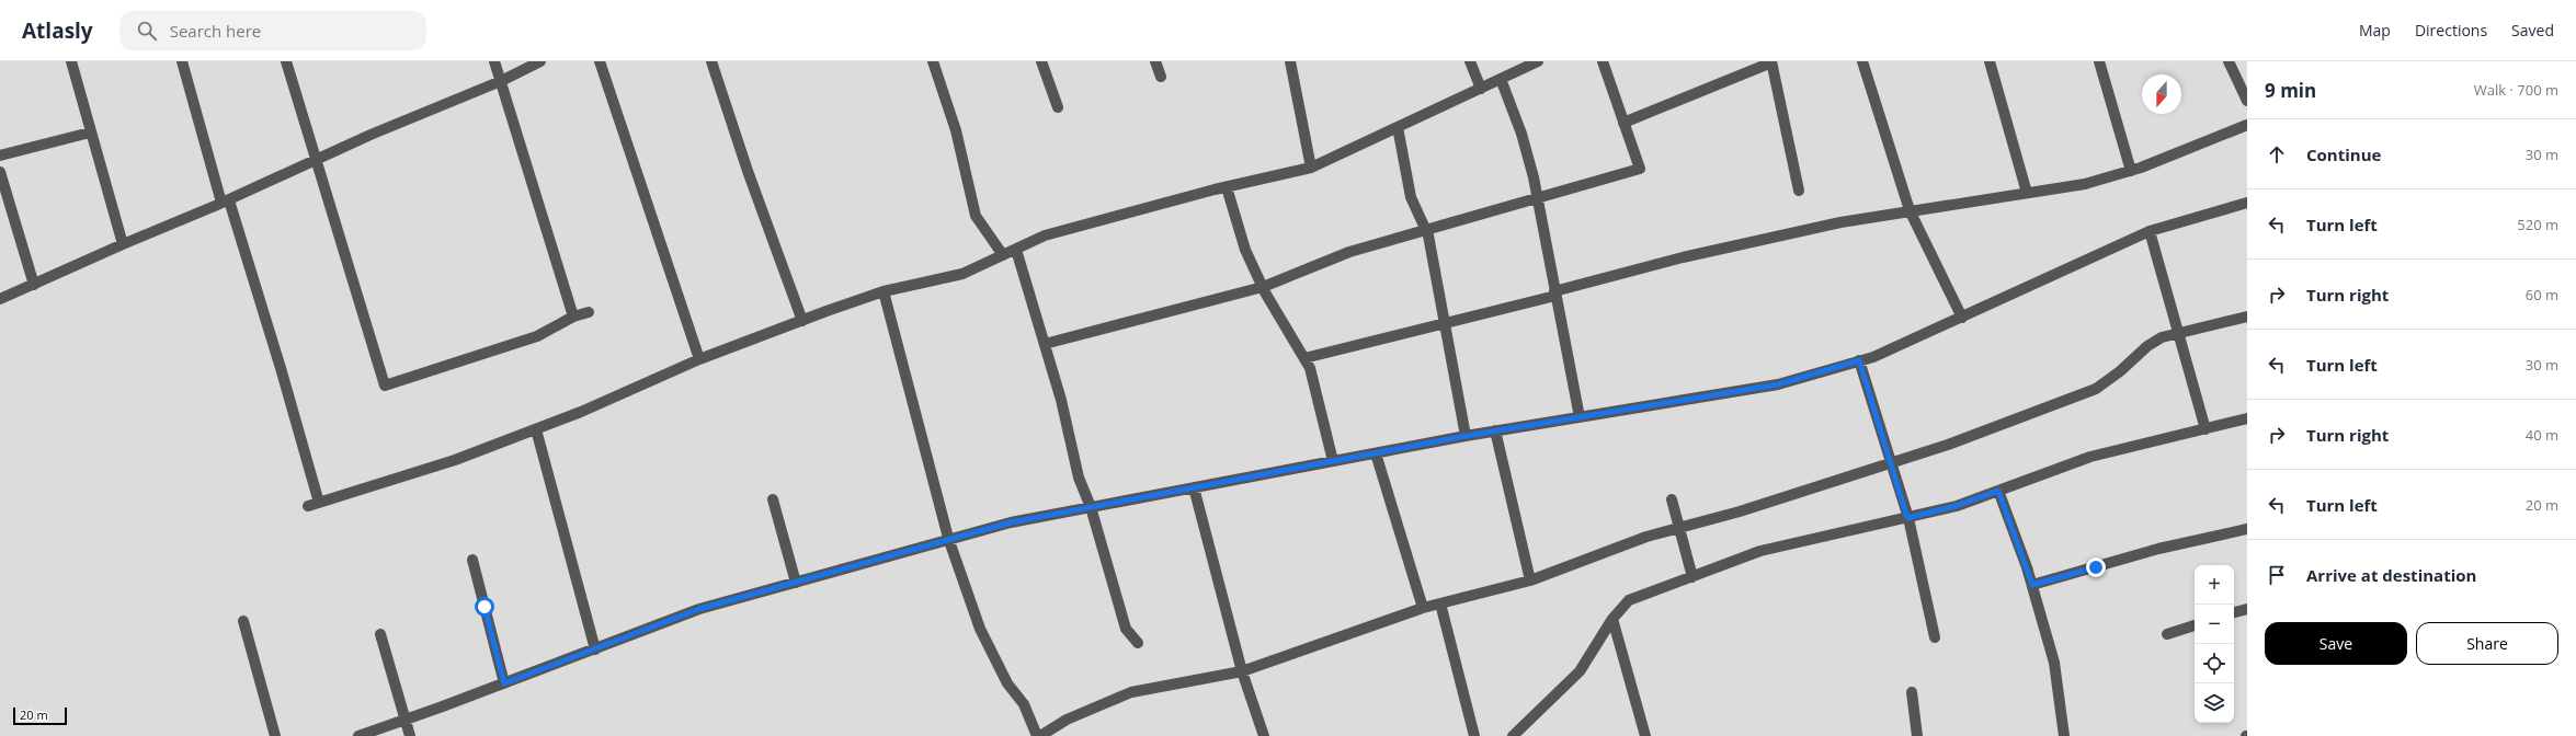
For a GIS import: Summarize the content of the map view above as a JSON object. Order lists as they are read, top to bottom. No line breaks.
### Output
{"scale_bar":"20 m","north":"bottom","page":{"header":"Atlasly","search":"Search here","nav":["Map","Directions","Saved"],"heading":["9 min","Walk · 700 m"],"list":[["Continue","30 m"],["Turn left","520 m"],["Turn right","60 m"],["Turn left","30 m"],["Turn right","40 m"],["Turn left","20 m"],"Arrive at destination"],"map_buttons":["+","−"],"buttons":["Save","Share"],"scale":"20 m"}}
